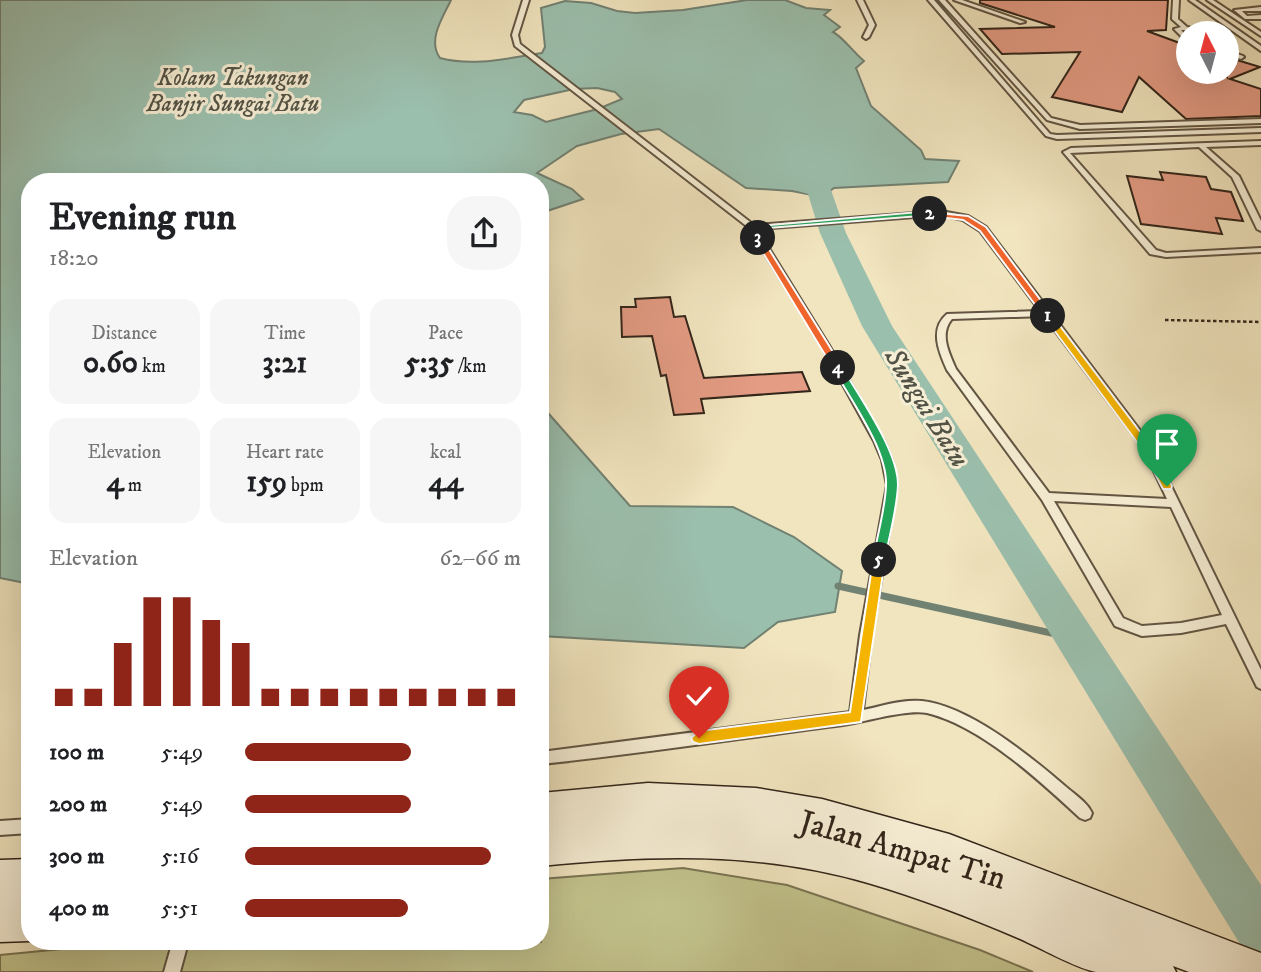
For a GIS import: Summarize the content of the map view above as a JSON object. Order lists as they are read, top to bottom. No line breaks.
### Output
{"streets":{"street":["Jalan Ampat Tin"]},"water":["Kolam Takungan Banjir Sungai Batu","Sungai Batu"],"north":"top","page":{"heading":["Evening run","18:20"],"pins":["2","3","1","4","5"],"stats":[["Distance","0.60 km"],["Time","3:21"],["Pace","5:35 /km"],["Elevation","4 m"],["Heart rate","159 bpm"],["kcal","44"]],"chart":["Elevation","62–66 m"],"list":[{"name":"100 m","note":"5:49"},{"name":"200 m","note":"5:49"},{"name":"300 m","note":"5:16"},{"name":"400 m","note":"5:51"}]}}
